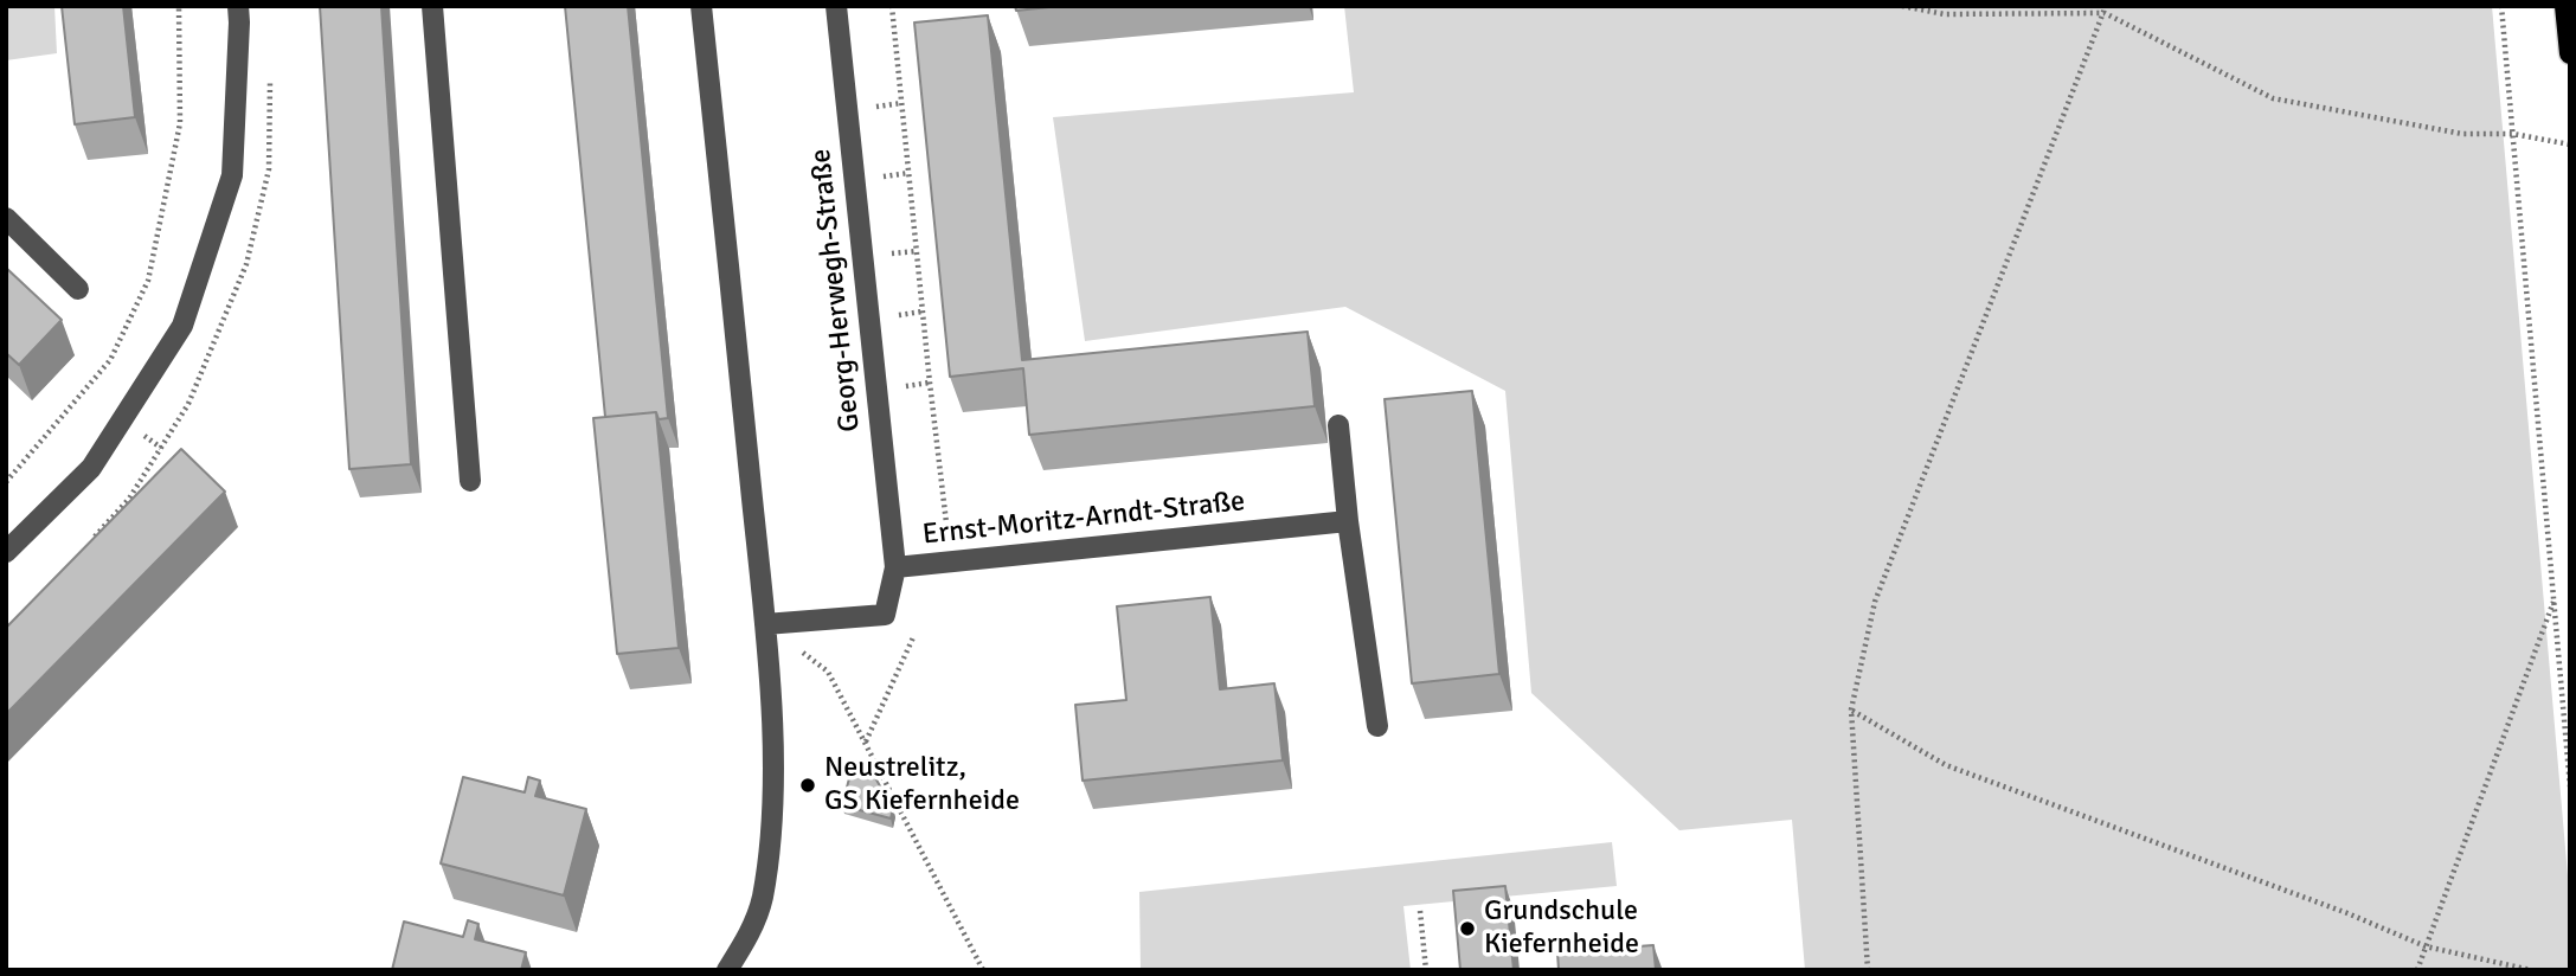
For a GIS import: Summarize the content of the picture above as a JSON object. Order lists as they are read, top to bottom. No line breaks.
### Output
{"streets":{"street":["Georg-Herwegh-Straße","Ernst-Moritz-Arndt-Straße"]},"crossings":[["Georg-Herwegh-Straße","Ernst-Moritz-Arndt-Straße"]],"places":["Neustrelitz, GS Kiefernheide","Grundschule Kiefernheide"]}
